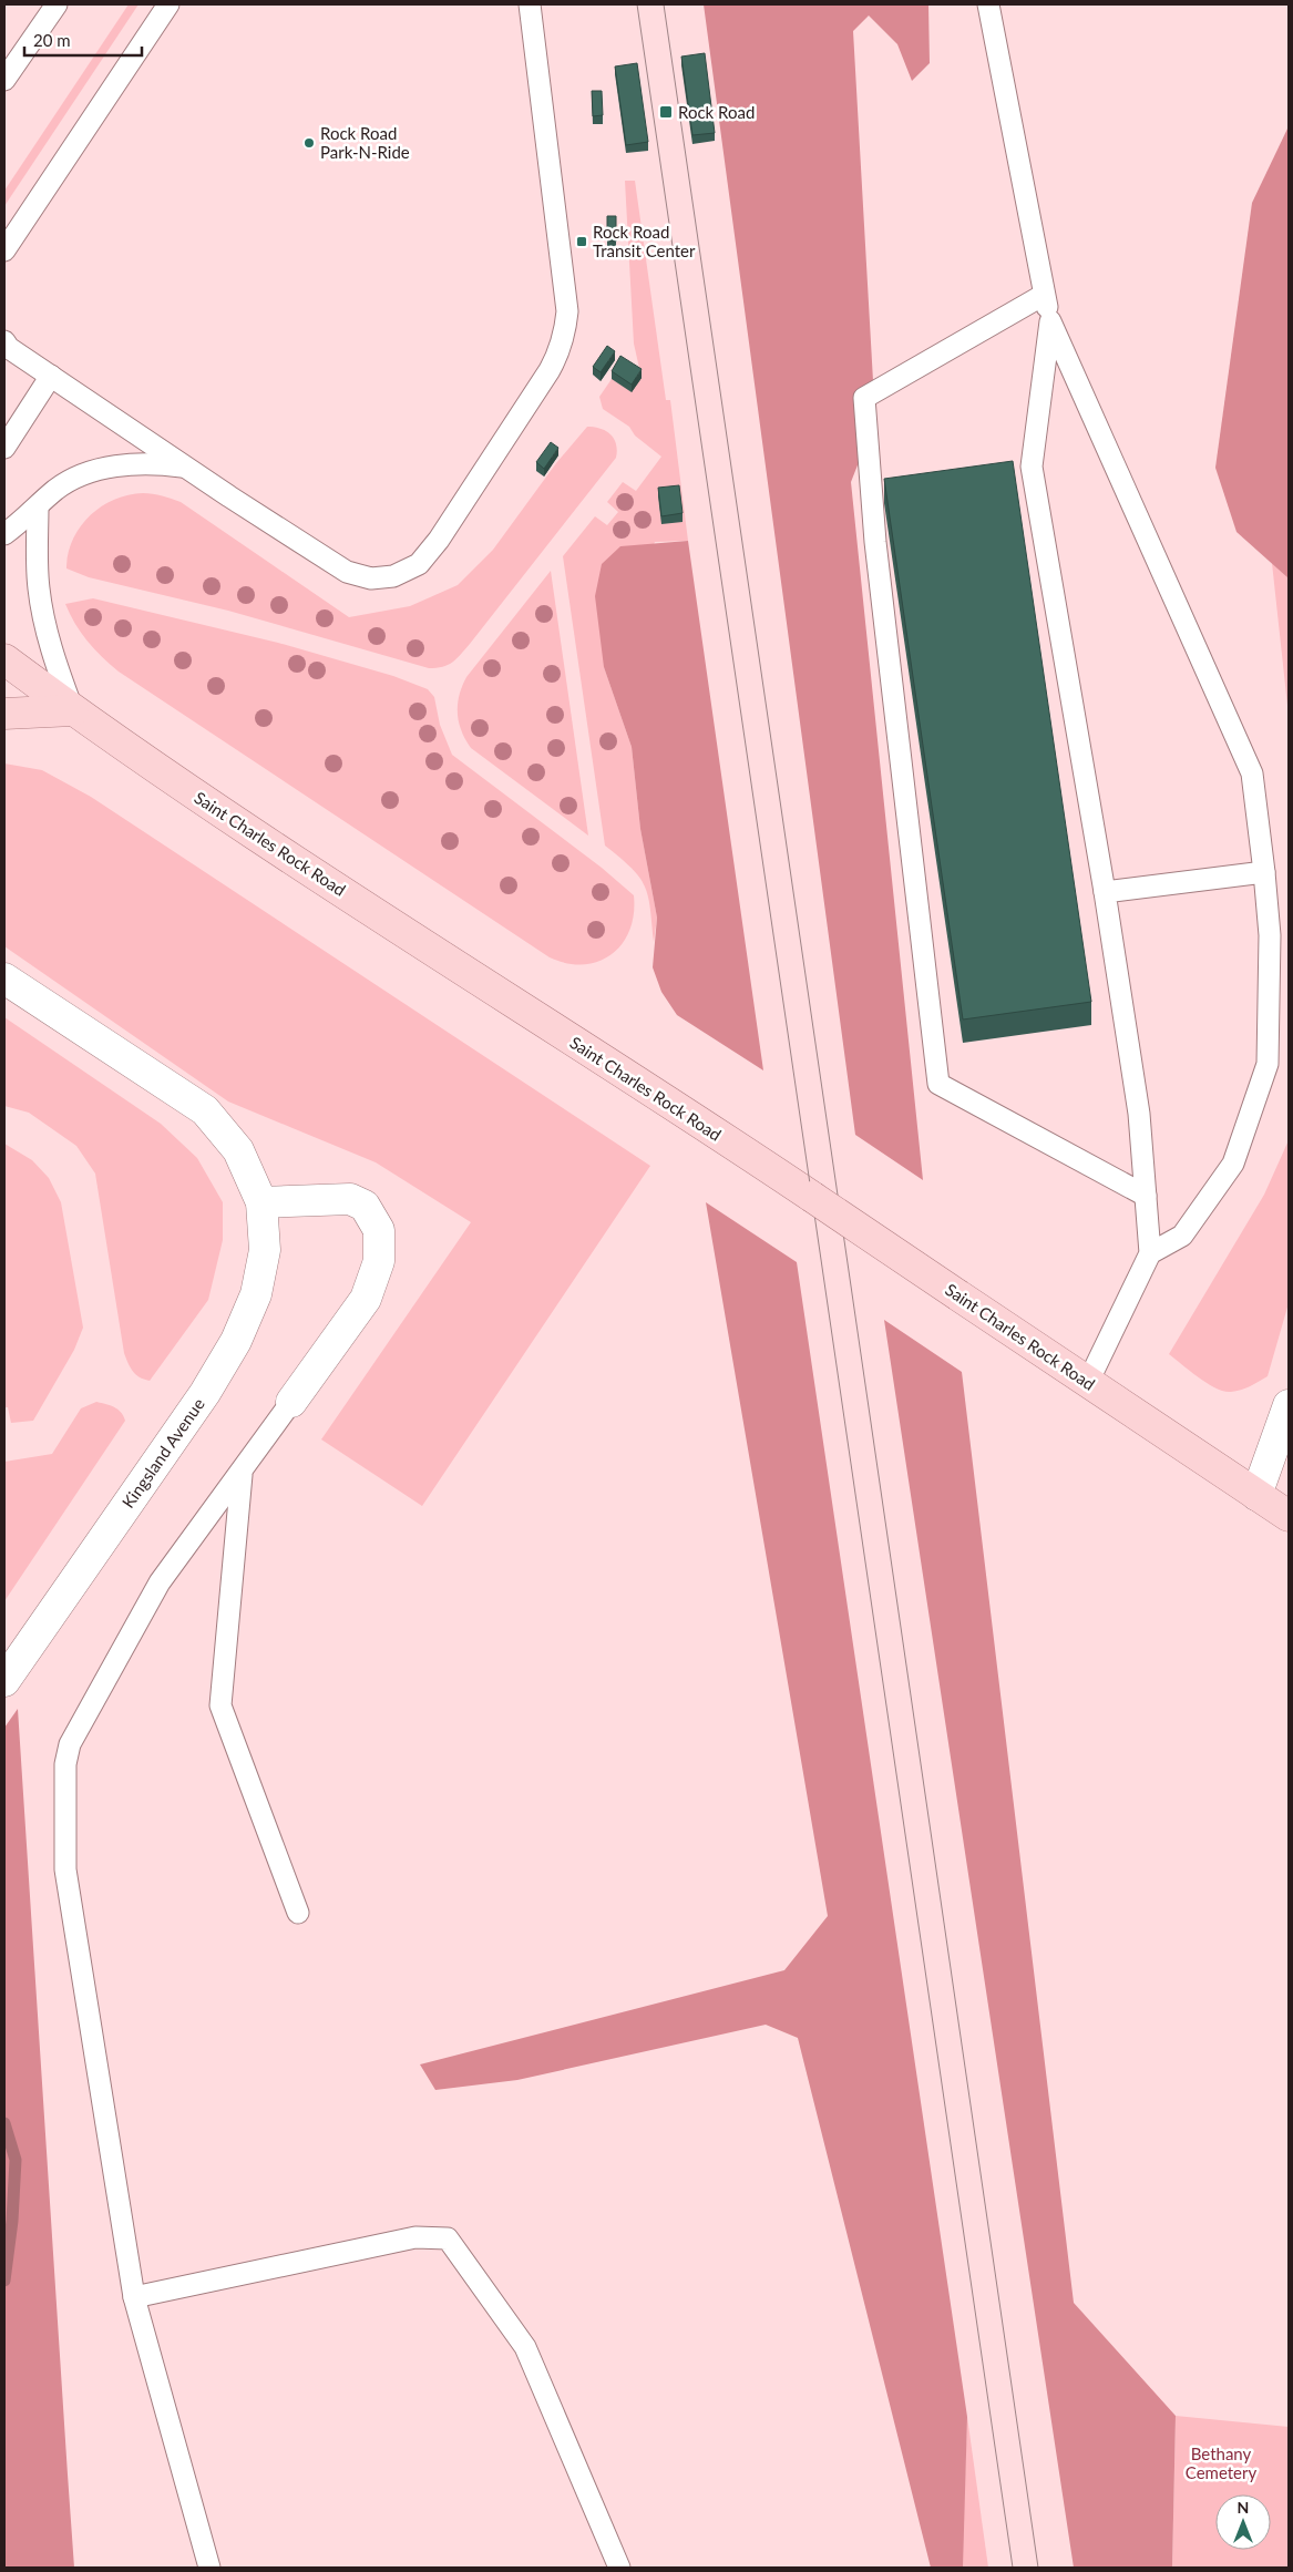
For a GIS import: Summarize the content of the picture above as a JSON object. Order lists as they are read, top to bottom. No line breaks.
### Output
{"streets":{"main road":["Saint Charles Rock Road"],"street":["Kingsland Avenue"]},"parks":["Bethany Cemetery"],"places":{"transit":["Rock Road","Rock Road Transit Center"],"other":["Rock Road Park-N-Ride"]},"scale_bar":"20 m","north":"top"}
